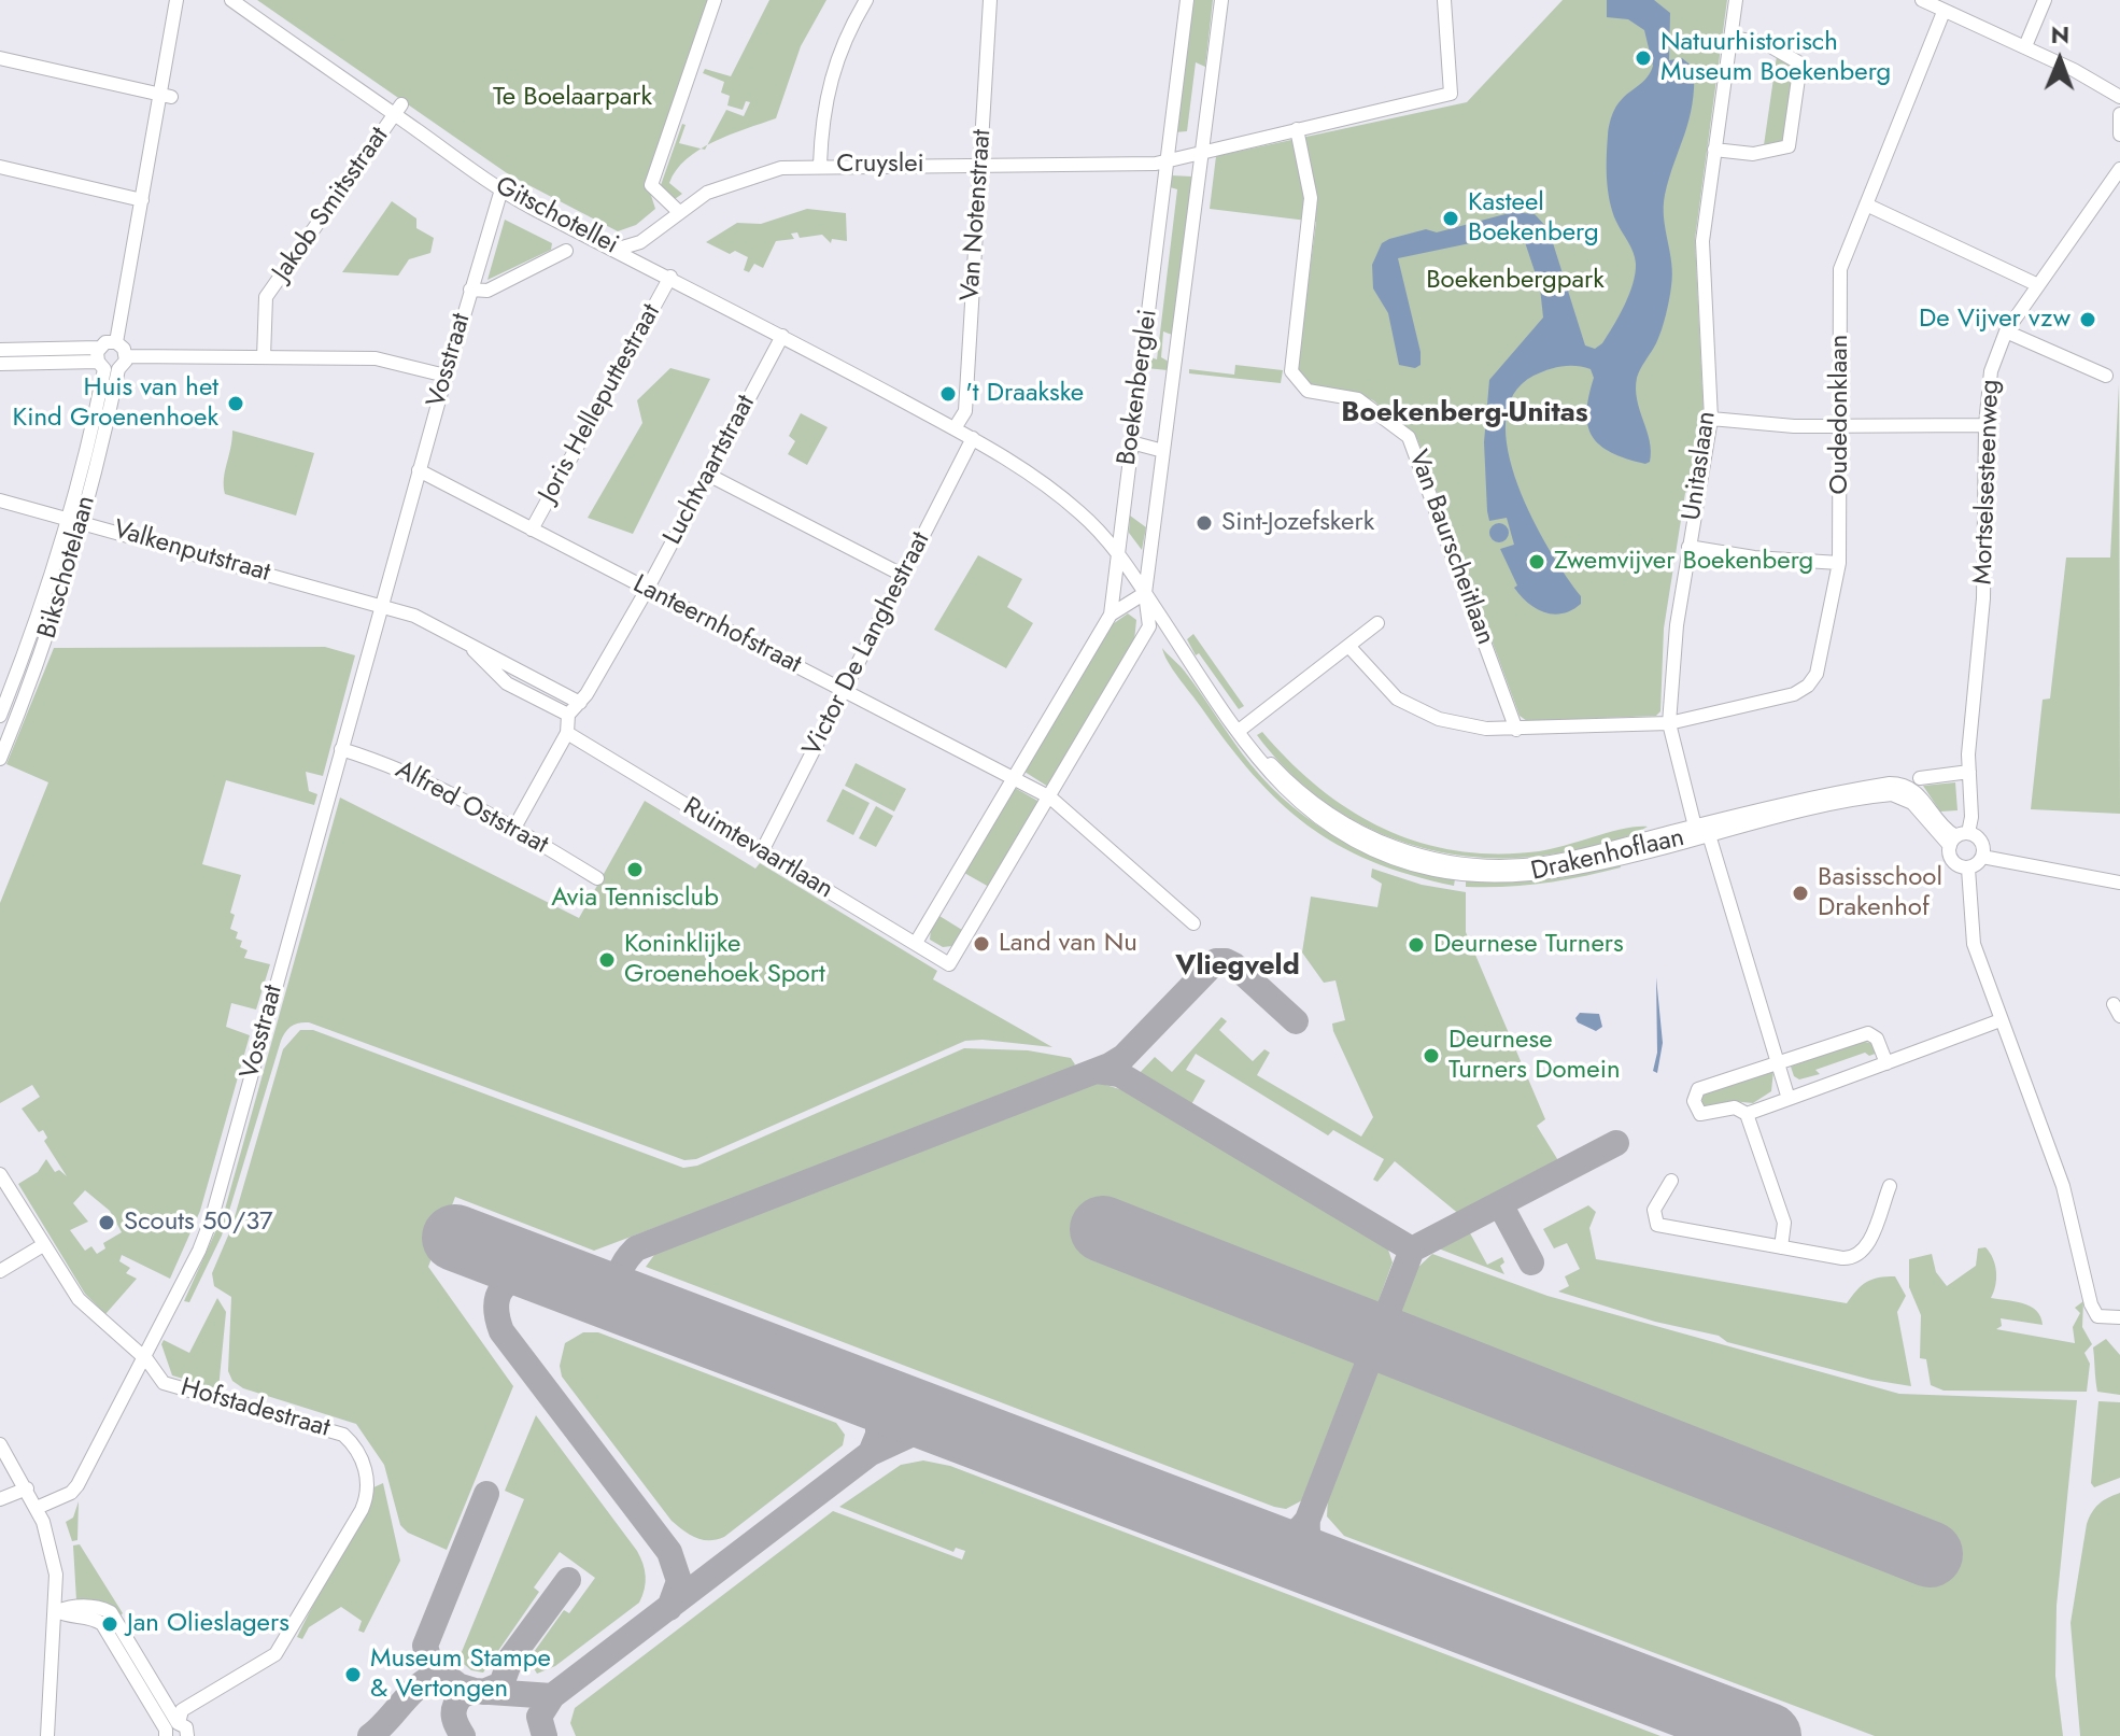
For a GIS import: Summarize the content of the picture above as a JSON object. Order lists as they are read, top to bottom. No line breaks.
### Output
{"streets":{"street":["Cruyslei","Jakob Smitsstraat","Van Notenstraat","Gitschotellei","Vosstraat","Boekenberglei","Joris Helleputtestraat","Oudedonklaan","Unitaslaan","Luchtvaartstraat","Mortselsesteenweg","Van Baurscheitlaan","Valkenputstraat","Bikschotelaan","Lanteernhofstraat","Victor De Langhestraat","Alfred Oststraat","Ruimtevaartlaan","Drakenhoflaan","Hofstadestraat"]},"crossings":[["Cruyslei","Van Notenstraat"],["Cruyslei","Gitschotellei"],["Cruyslei","Boekenberglei"],["Jakob Smitsstraat","Gitschotellei"],["Van Notenstraat","Drakenhoflaan"],["Gitschotellei","Vosstraat"],["Gitschotellei","Joris Helleputtestraat"],["Gitschotellei","Luchtvaartstraat"],["Gitschotellei","Drakenhoflaan"],["Vosstraat","Valkenputstraat"],["Vosstraat","Lanteernhofstraat"],["Vosstraat","Alfred Oststraat"],["Vosstraat","Hofstadestraat"],["Boekenberglei","Lanteernhofstraat"],["Boekenberglei","Ruimtevaartlaan"],["Boekenberglei","Drakenhoflaan"],["Joris Helleputtestraat","Lanteernhofstraat"],["Oudedonklaan","Unitaslaan"],["Unitaslaan","Drakenhoflaan"],["Luchtvaartstraat","Valkenputstraat"],["Luchtvaartstraat","Lanteernhofstraat"],["Mortselsesteenweg","Drakenhoflaan"],["Valkenputstraat","Bikschotelaan"],["Lanteernhofstraat","Victor De Langhestraat"],["Victor De Langhestraat","Ruimtevaartlaan"],["Victor De Langhestraat","Drakenhoflaan"]],"districts":["Boekenberg-Unitas","Vliegveld"],"parks":["Te Boelaarpark","Boekenbergpark"],"places":["Natuurhistorisch Museum Boekenberg","Kasteel Boekenberg","De Vijver vzw","'t Draakske","Huis van het Kind Groenenhoek","Sint-Jozefskerk","Zwemvijver Boekenberg","Avia Tennisclub","Basisschool Drakenhof","Land van Nu","Deurnese Turners","Koninklijke Groenehoek Sport","Deurnese Turners Domein","Scouts 50/37","Jan Olieslagers","Museum Stampe & Vertongen"],"north":"top"}
